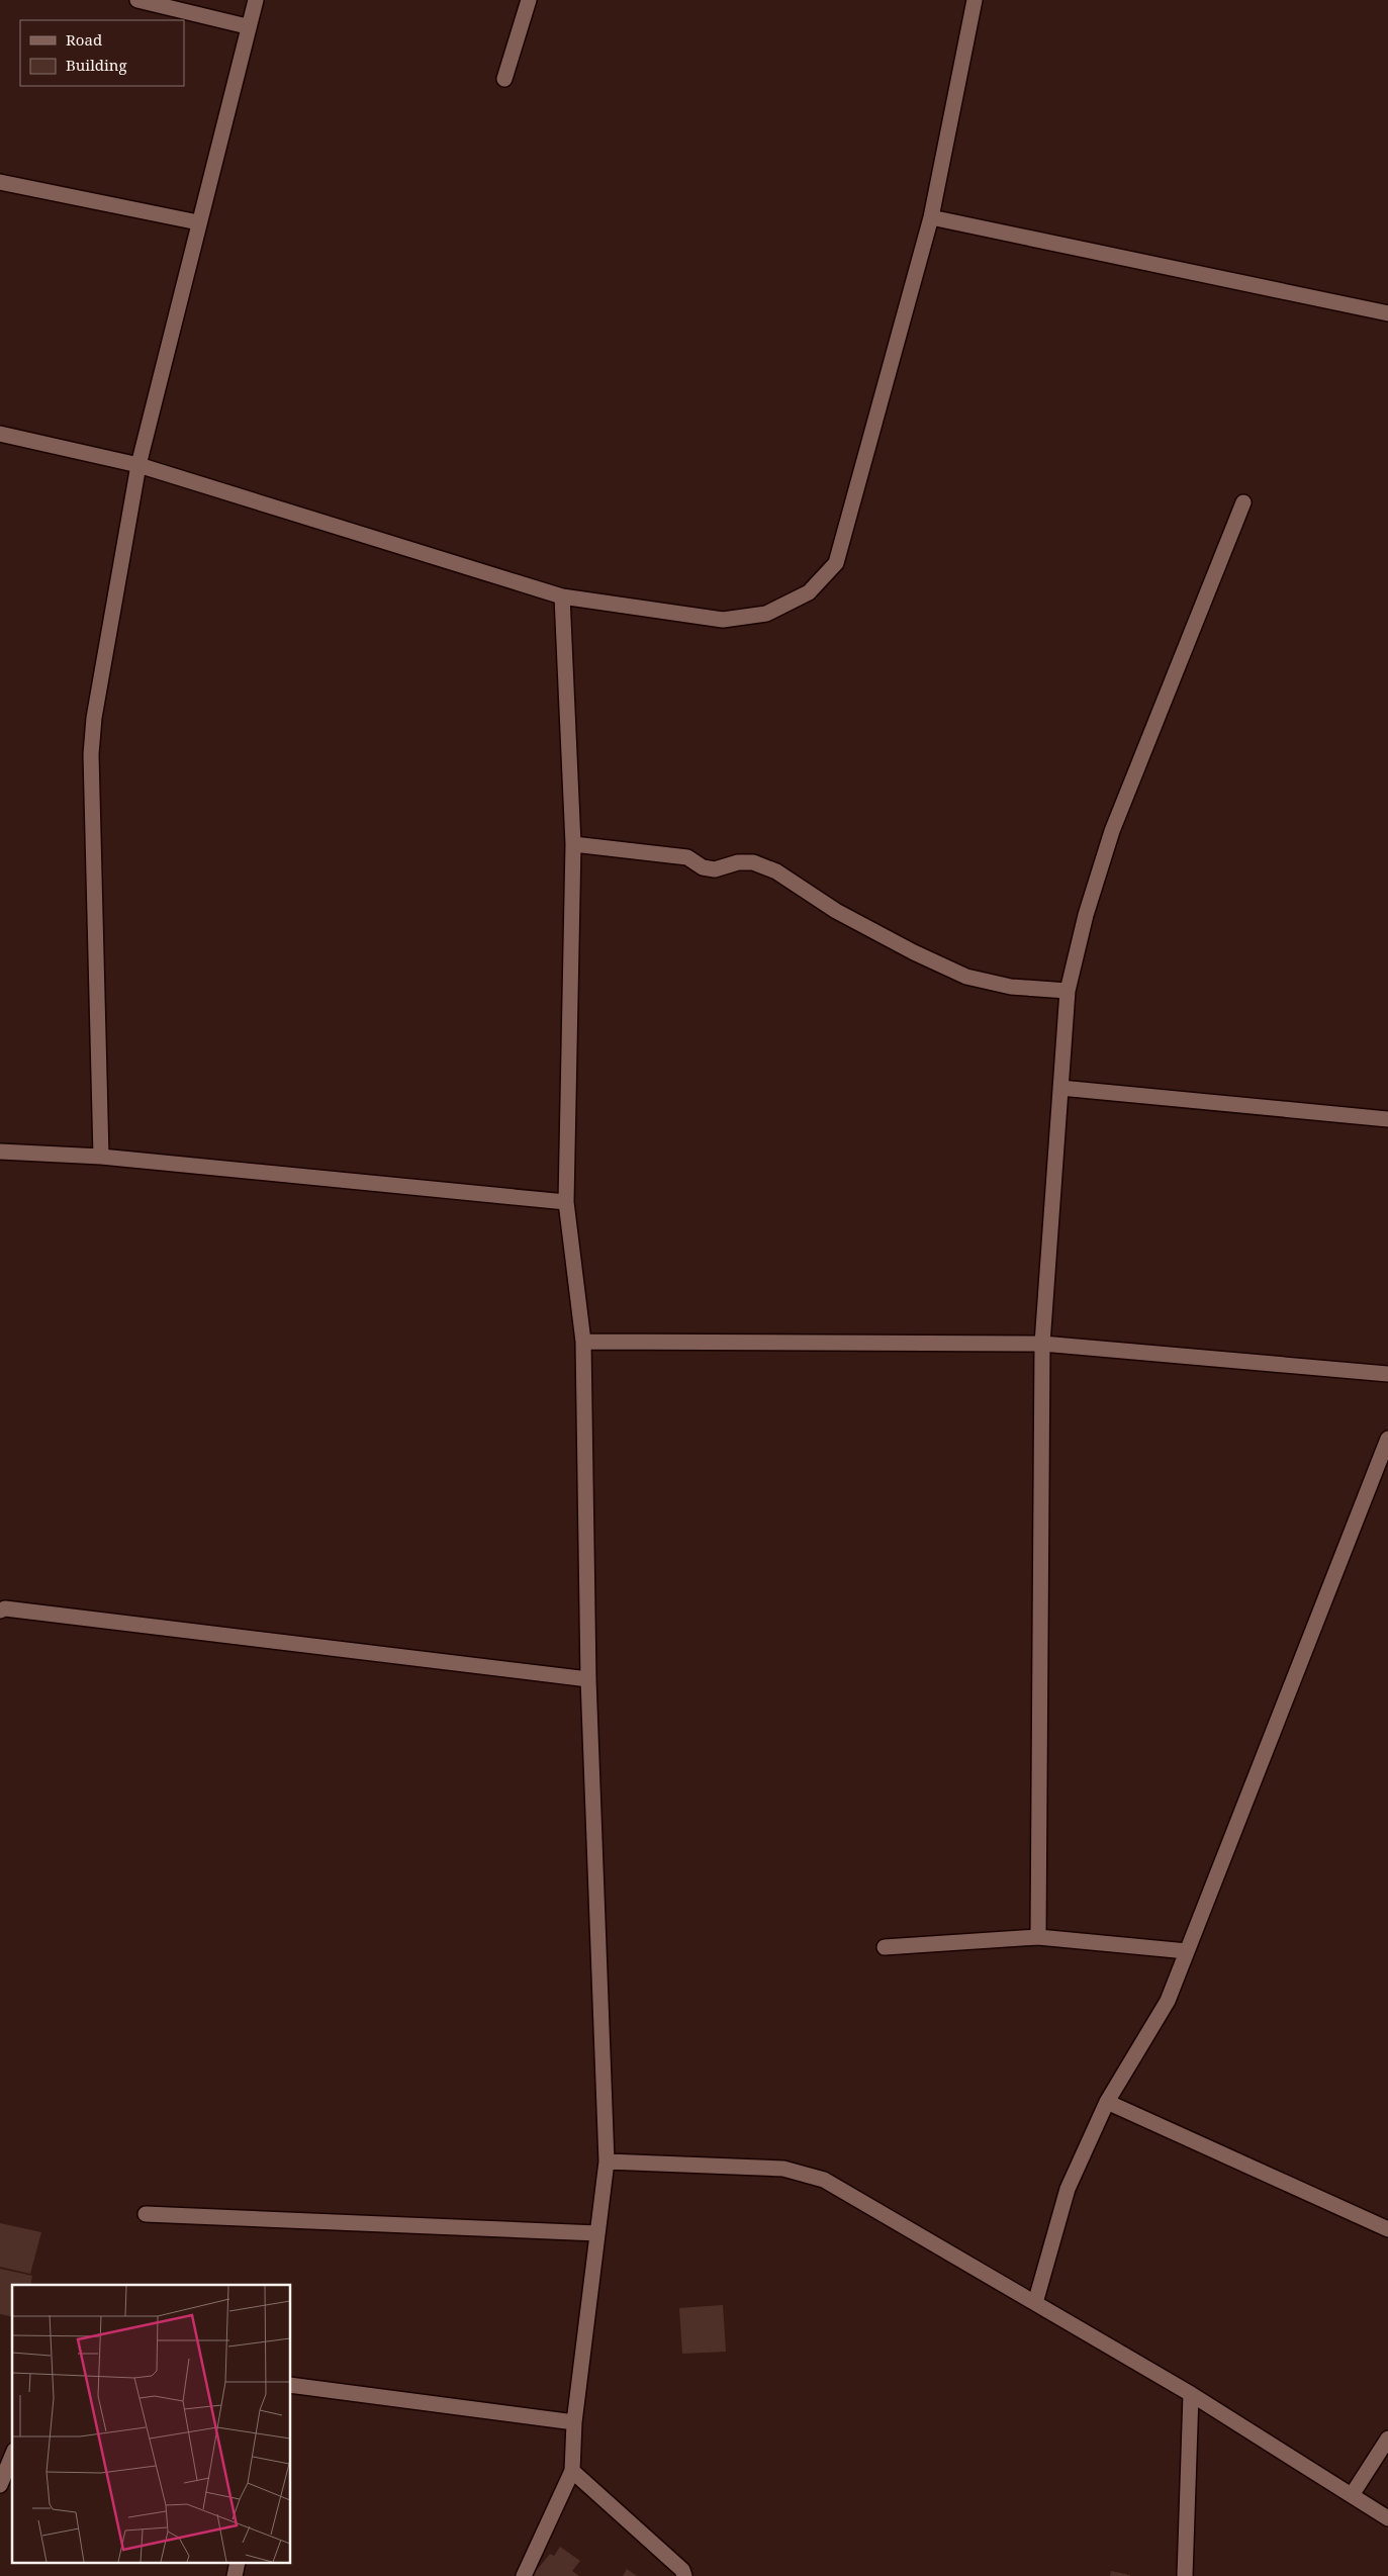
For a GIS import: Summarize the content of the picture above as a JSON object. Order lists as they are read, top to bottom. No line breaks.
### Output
{"legend":["Road","Building"]}
